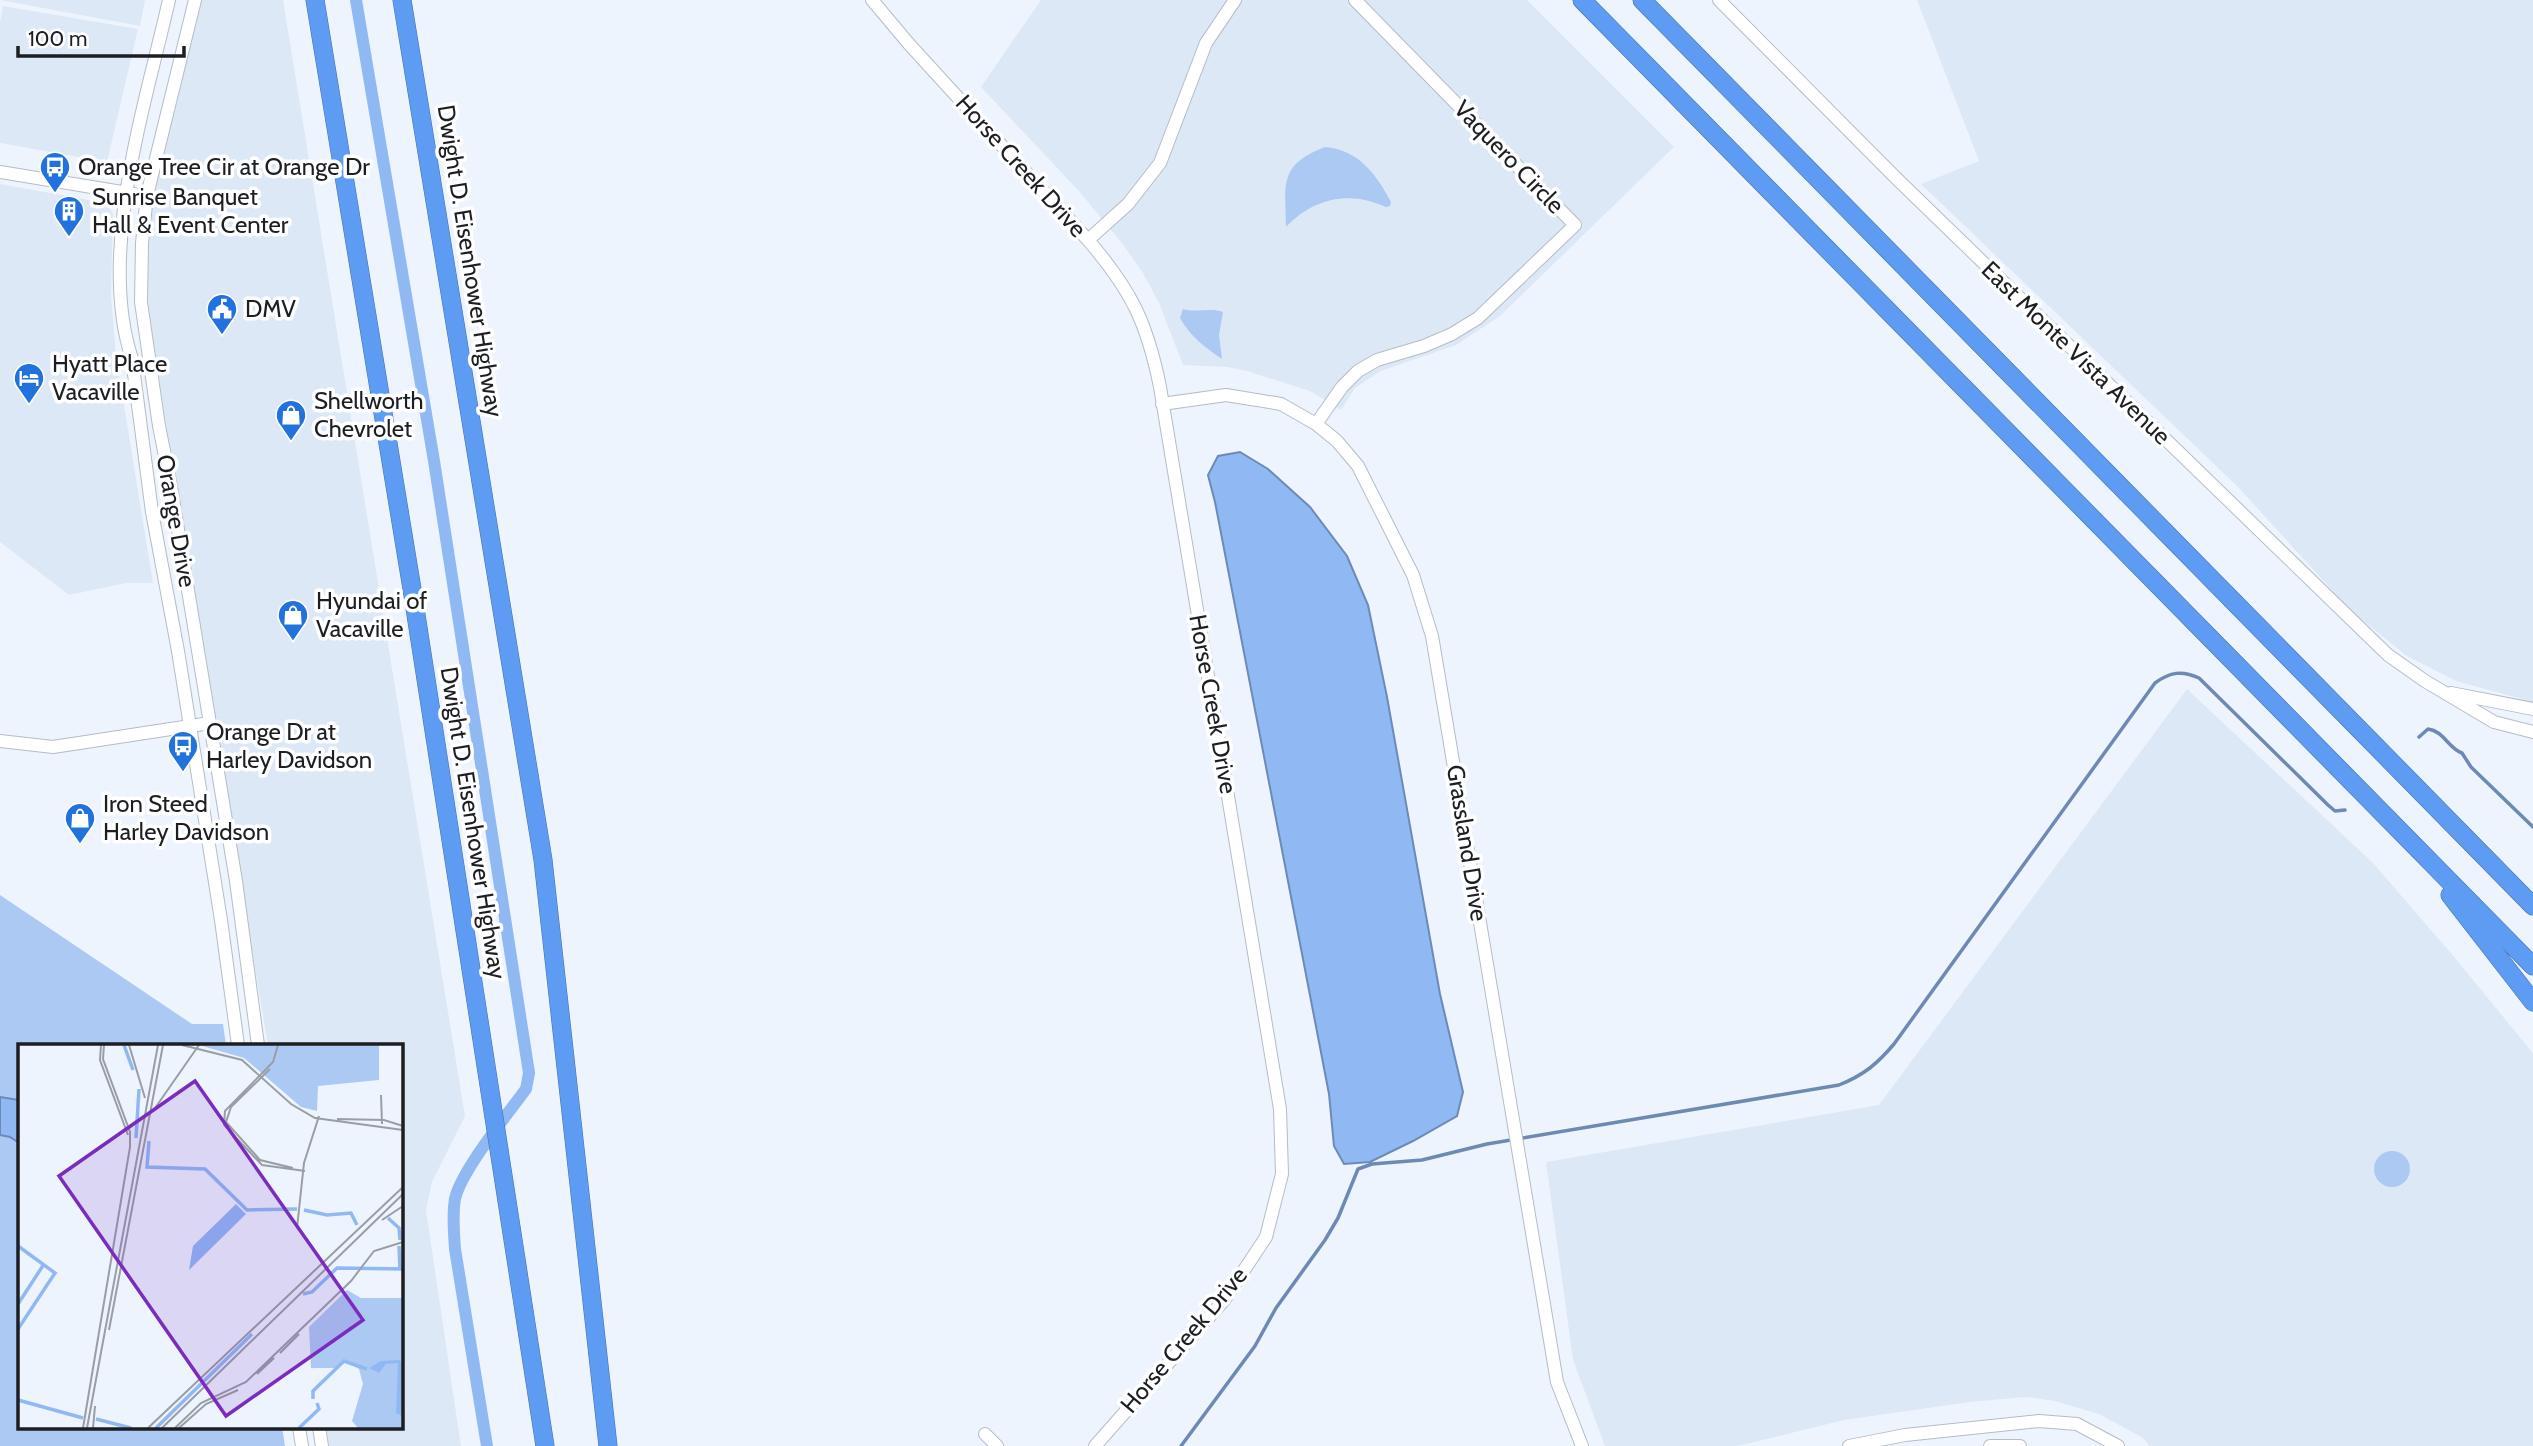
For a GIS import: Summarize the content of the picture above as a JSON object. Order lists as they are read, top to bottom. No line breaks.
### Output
{"streets":{"highway":["Dwight D. Eisenhower Highway"],"street":["Vaquero Circle","Horse Creek Drive","East Monte Vista Avenue","Orange Drive","Grassland Drive"]},"crossings":[["Vaquero Circle","Grassland Drive"],["Horse Creek Drive","Grassland Drive"]],"places":{"bus stop":["Orange Tree Cir at Orange Dr","Orange Dr at Harley Davidson"],"building":["Sunrise Banquet Hall & Event Center"],"public building":["DMV"],"hotel":["Hyatt Place Vacaville"],"shop":["Shellworth Chevrolet","Hyundai of Vacaville","Iron Steed Harley Davidson"]},"scale_bar":"100 m"}
